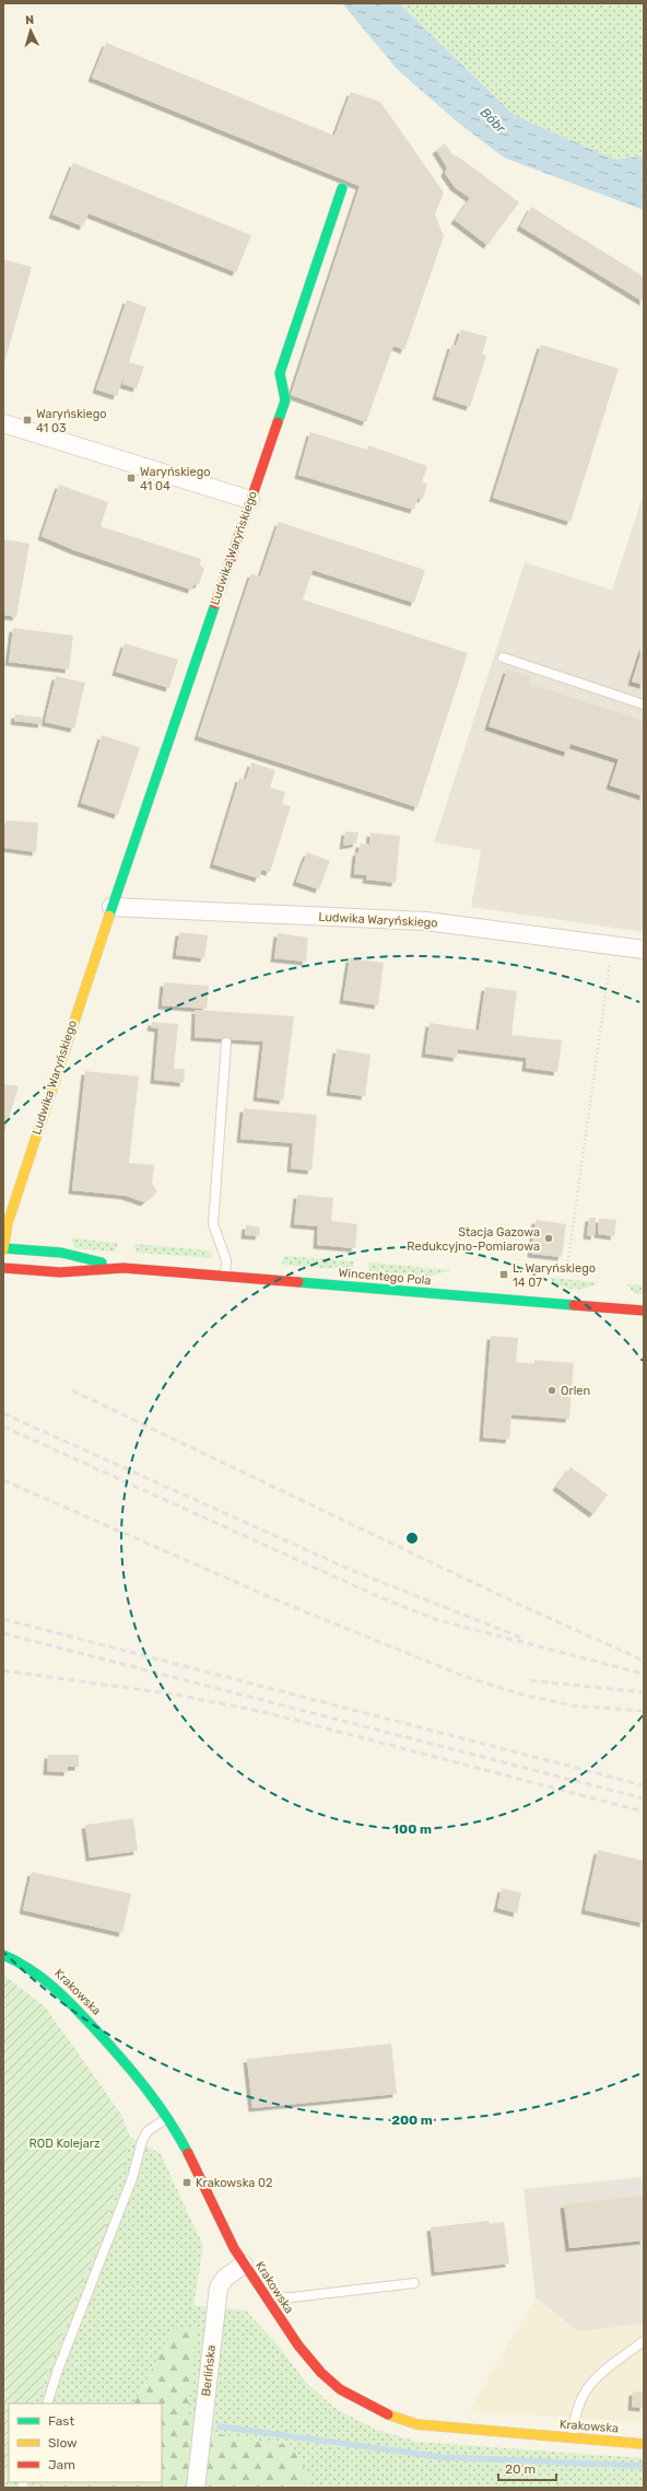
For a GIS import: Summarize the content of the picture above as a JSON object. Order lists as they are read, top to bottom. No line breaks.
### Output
{"streets":{"street":["Ludwika Waryńskiego","Wincentego Pola","Krakowska","Berlińska"]},"crossings":[["Ludwika Waryńskiego","Wincentego Pola"],["Krakowska","Berlińska"]],"water":["Bóbr"],"parks":["ROD Kolejarz"],"places":{"transit":["Waryńskiego 41 03","Waryńskiego 41 04","L. Waryńskiego 14 07","Krakowska 02"],"other":["Stacja Gazowa Redukcyjno-Pomiarowa","Orlen"]},"legend":["Fast","Slow","Jam"],"scale_bar":"20 m","north":"top","rings":["100 m","200 m"]}
